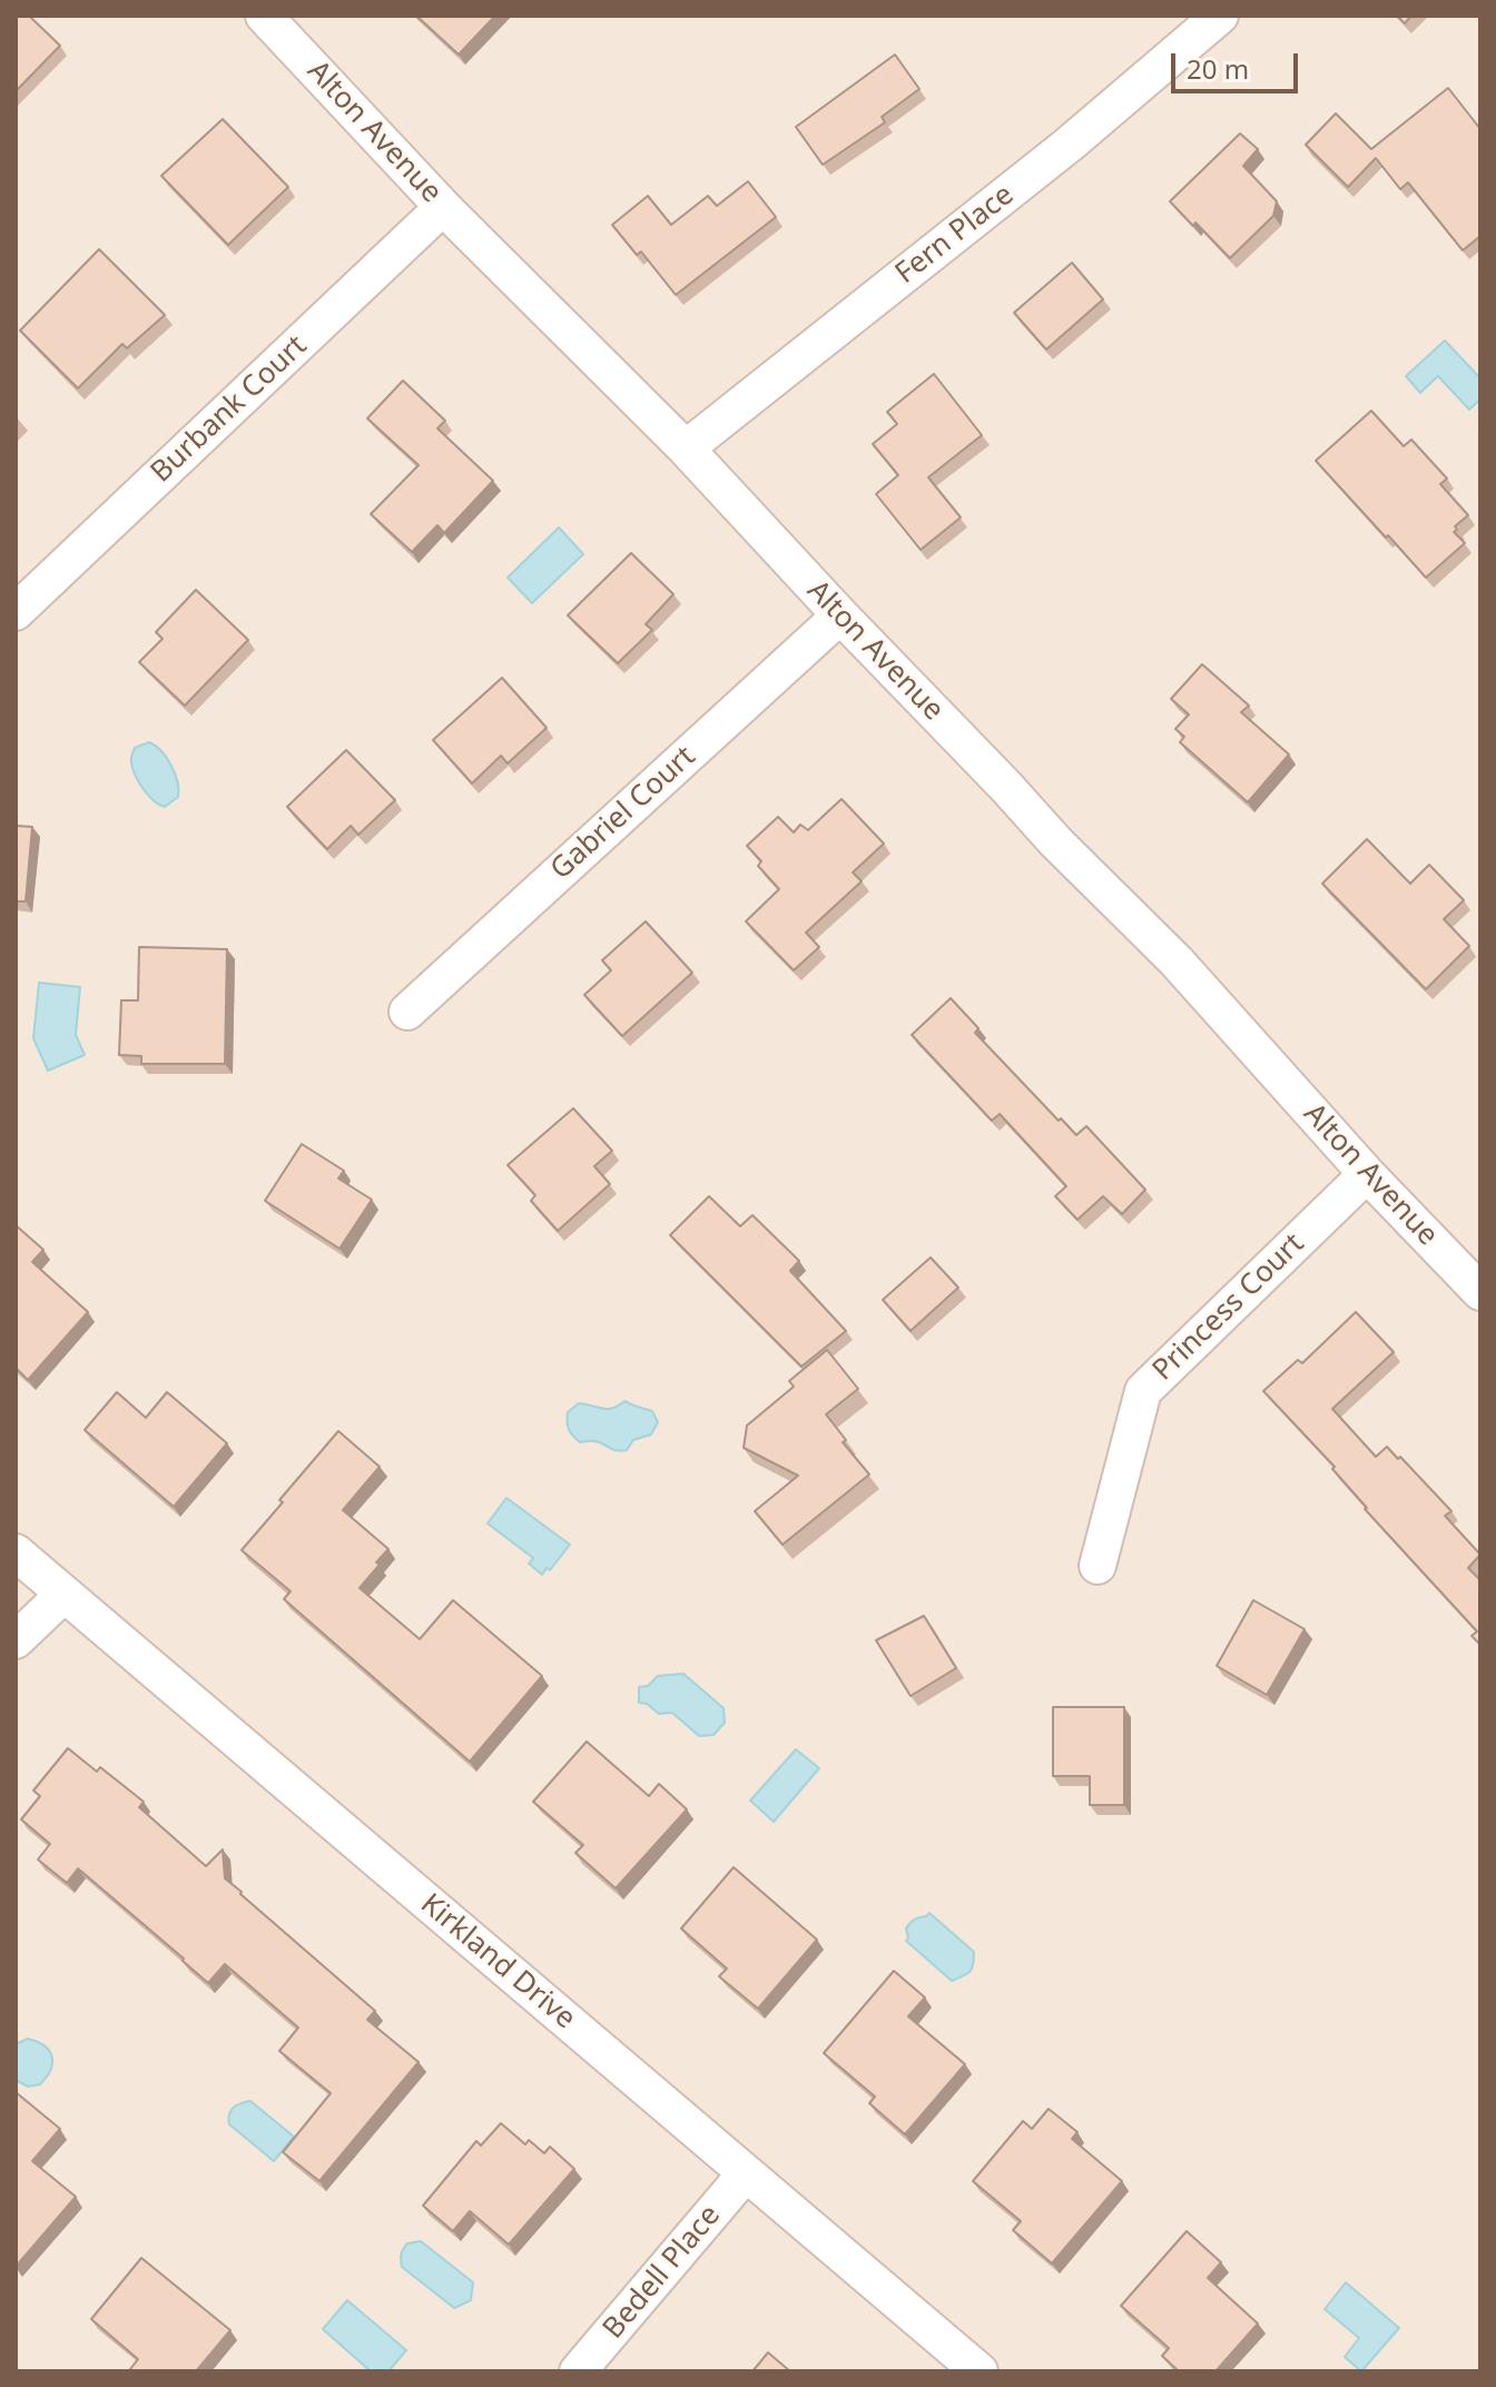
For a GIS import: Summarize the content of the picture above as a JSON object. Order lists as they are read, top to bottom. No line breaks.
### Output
{"streets":{"street":["Alton Avenue","Fern Place","Burbank Court","Gabriel Court","Princess Court","Kirkland Drive","Bedell Place"]},"crossings":[["Alton Avenue","Fern Place"],["Alton Avenue","Burbank Court"],["Alton Avenue","Gabriel Court"],["Alton Avenue","Princess Court"],["Kirkland Drive","Bedell Place"]],"scale_bar":"20 m"}
